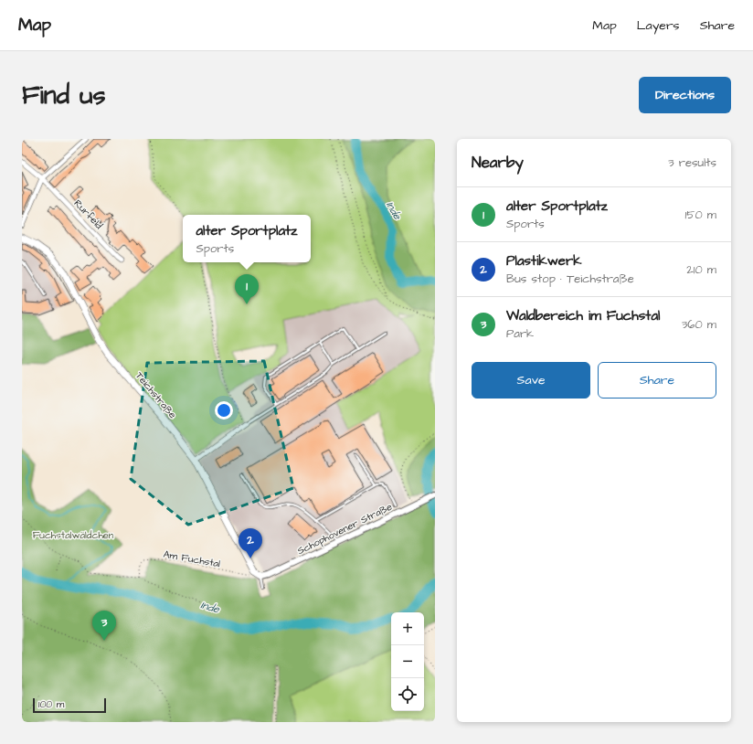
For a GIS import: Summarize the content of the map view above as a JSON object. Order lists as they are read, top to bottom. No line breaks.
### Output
{"streets":{"main road":["Teichstraße"],"street":["Rurfeld","Schophovener Straße"],"path":["Am Fuchstal"]},"crossings":[["Teichstraße","Schophovener Straße"],["Teichstraße","Am Fuchstal"],["Schophovener Straße","Am Fuchstal"]],"water":["Inde"],"parks":["Fuchstalwäldchen"],"scale_bar":"100 m","page":{"header":"Map","nav":["Map","Layers","Share"],"buttons":["Directions",["Save","Share"]],"title":"Find us","heading":["Nearby","3 results"],"list":[{"mark":"1","name":"alter Sportplatz","note":"Sports","value":"150 m"},{"mark":"2","name":"Plastikwerk","note":"Bus stop · Teichstraße","value":"210 m"},{"mark":"3","name":"Waldbereich im Fuchstal","note":"Park","value":"360 m"}],"popup":["alter Sportplatz","Sports"],"pins":["1","2","3"],"map_buttons":["+","−"],"scale":"100 m"}}
